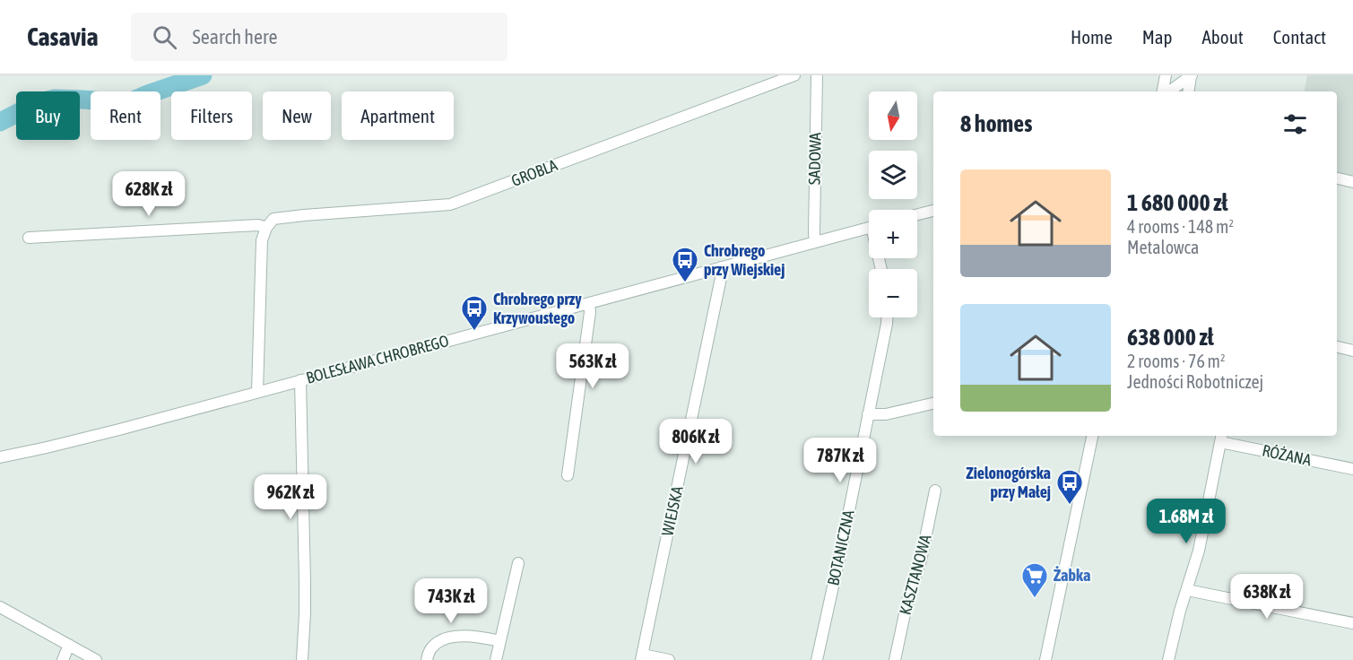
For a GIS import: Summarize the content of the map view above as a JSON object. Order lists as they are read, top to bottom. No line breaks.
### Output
{"streets":{"street":["SADOWA","GROBLA","BOLESŁAWA CHROBREGO","RÓŻANA","WIEJSKA","BOTANICZNA","KASZTANOWA"]},"crossings":[["SADOWA","BOLESŁAWA CHROBREGO"],["BOLESŁAWA CHROBREGO","WIEJSKA"]],"places":{"bus stop":["Chrobrego przy Wiejskiej","Chrobrego przy Krzywoustego","Zielonogórska przy Małej"],"supermarket":["Żabka"]},"north":"bottom","page":{"header":"Casavia","search":"Search here","nav":["Home","Map","About","Contact"],"map_buttons":["+","−"],"chip":["Buy","Rent","Filters","New","Apartment"],"heading":"8 homes","list":[{"name":"1 680 000 zł","note":"4 rooms · 148 m² · Metalowca"},{"name":"638 000 zł","note":"2 rooms · 76 m² · Jedności Robotniczej"}],"price":["628K zł","563K zł","806K zł","787K zł","962K zł","1.68M zł","638K zł","743K zł"]}}
